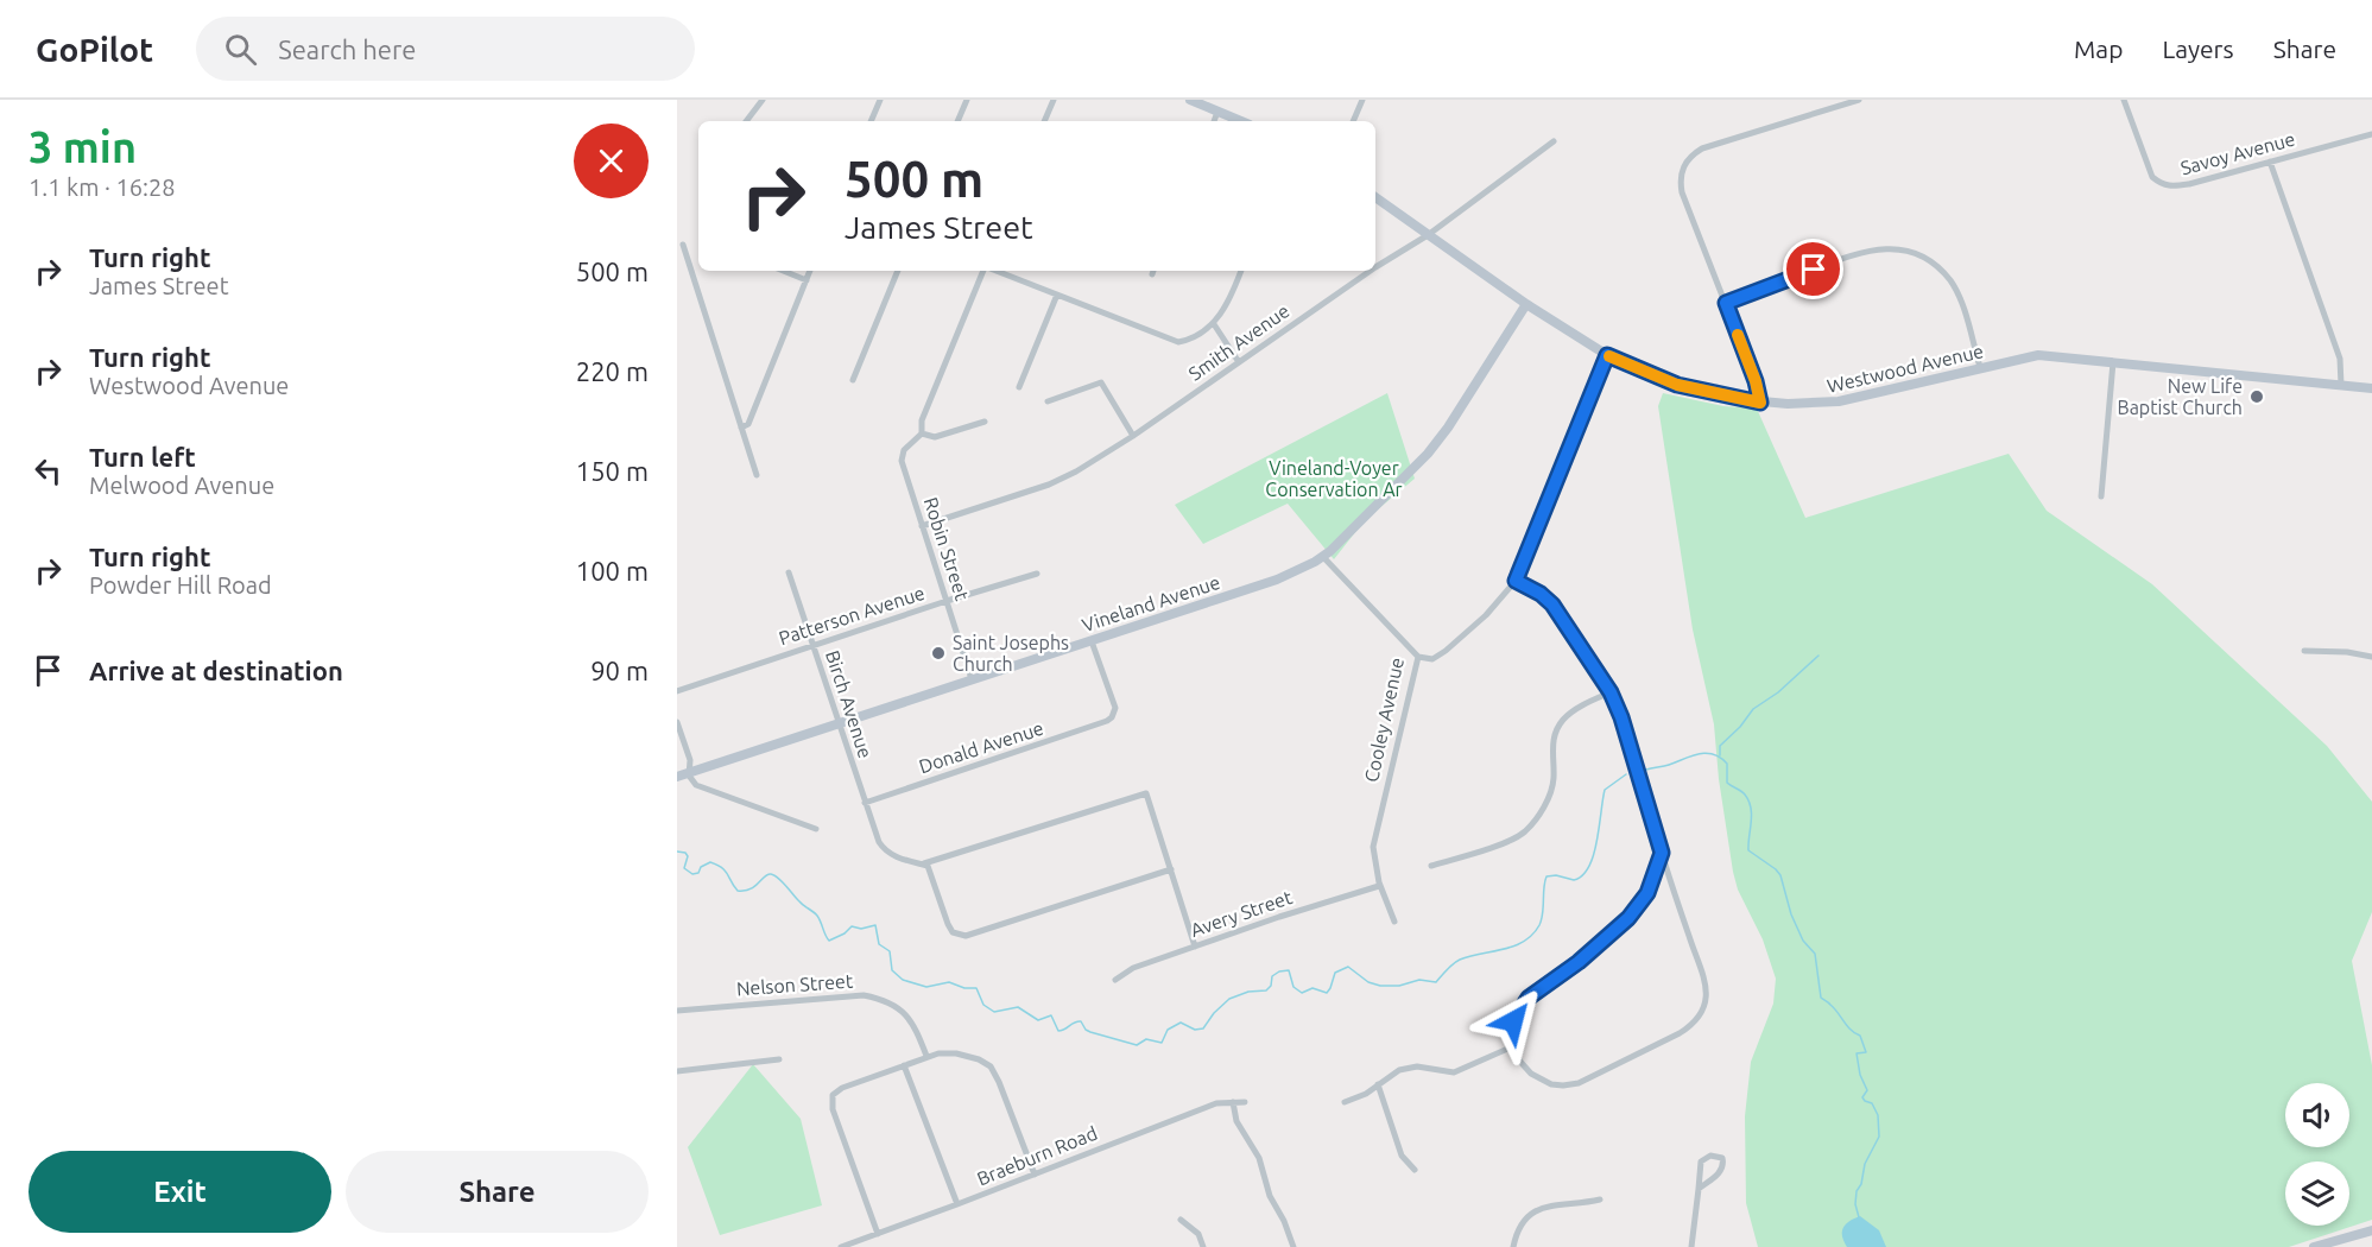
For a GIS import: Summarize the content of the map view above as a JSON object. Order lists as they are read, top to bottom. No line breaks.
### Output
{"streets":{"street":["Savoy Avenue","Smith Avenue","Westwood Avenue","Robin Street","Vineland Avenue","Patterson Avenue","Birch Avenue","Cooley Avenue","Donald Avenue","Avery Street","Nelson Street","Braeburn Road"]},"crossings":[["Smith Avenue","Westwood Avenue"],["Smith Avenue","Robin Street"],["Westwood Avenue","Vineland Avenue"],["Robin Street","Vineland Avenue"],["Robin Street","Patterson Avenue"],["Vineland Avenue","Birch Avenue"],["Vineland Avenue","Cooley Avenue"],["Vineland Avenue","Donald Avenue"],["Patterson Avenue","Birch Avenue"],["Birch Avenue","Donald Avenue"],["Cooley Avenue","Avery Street"]],"parks":["Vineland-Voyer Conservation Ar"],"places":["New Life Baptist Church","Saint Josephs Church"],"page":{"header":"GoPilot","search":"Search here","nav":["Map","Layers","Share"],"heading":["3 min","1.1 km · 16:28"],"turn":["500 m","James Street"],"list":[{"name":"Turn right","note":"James Street","value":"500 m"},{"name":"Turn right","note":"Westwood Avenue","value":"220 m"},{"name":"Turn left","note":"Melwood Avenue","value":"150 m"},{"name":"Turn right","note":"Powder Hill Road","value":"100 m"},{"name":"Arrive at destination","value":"90 m"}],"buttons":["Exit","Share"]}}
